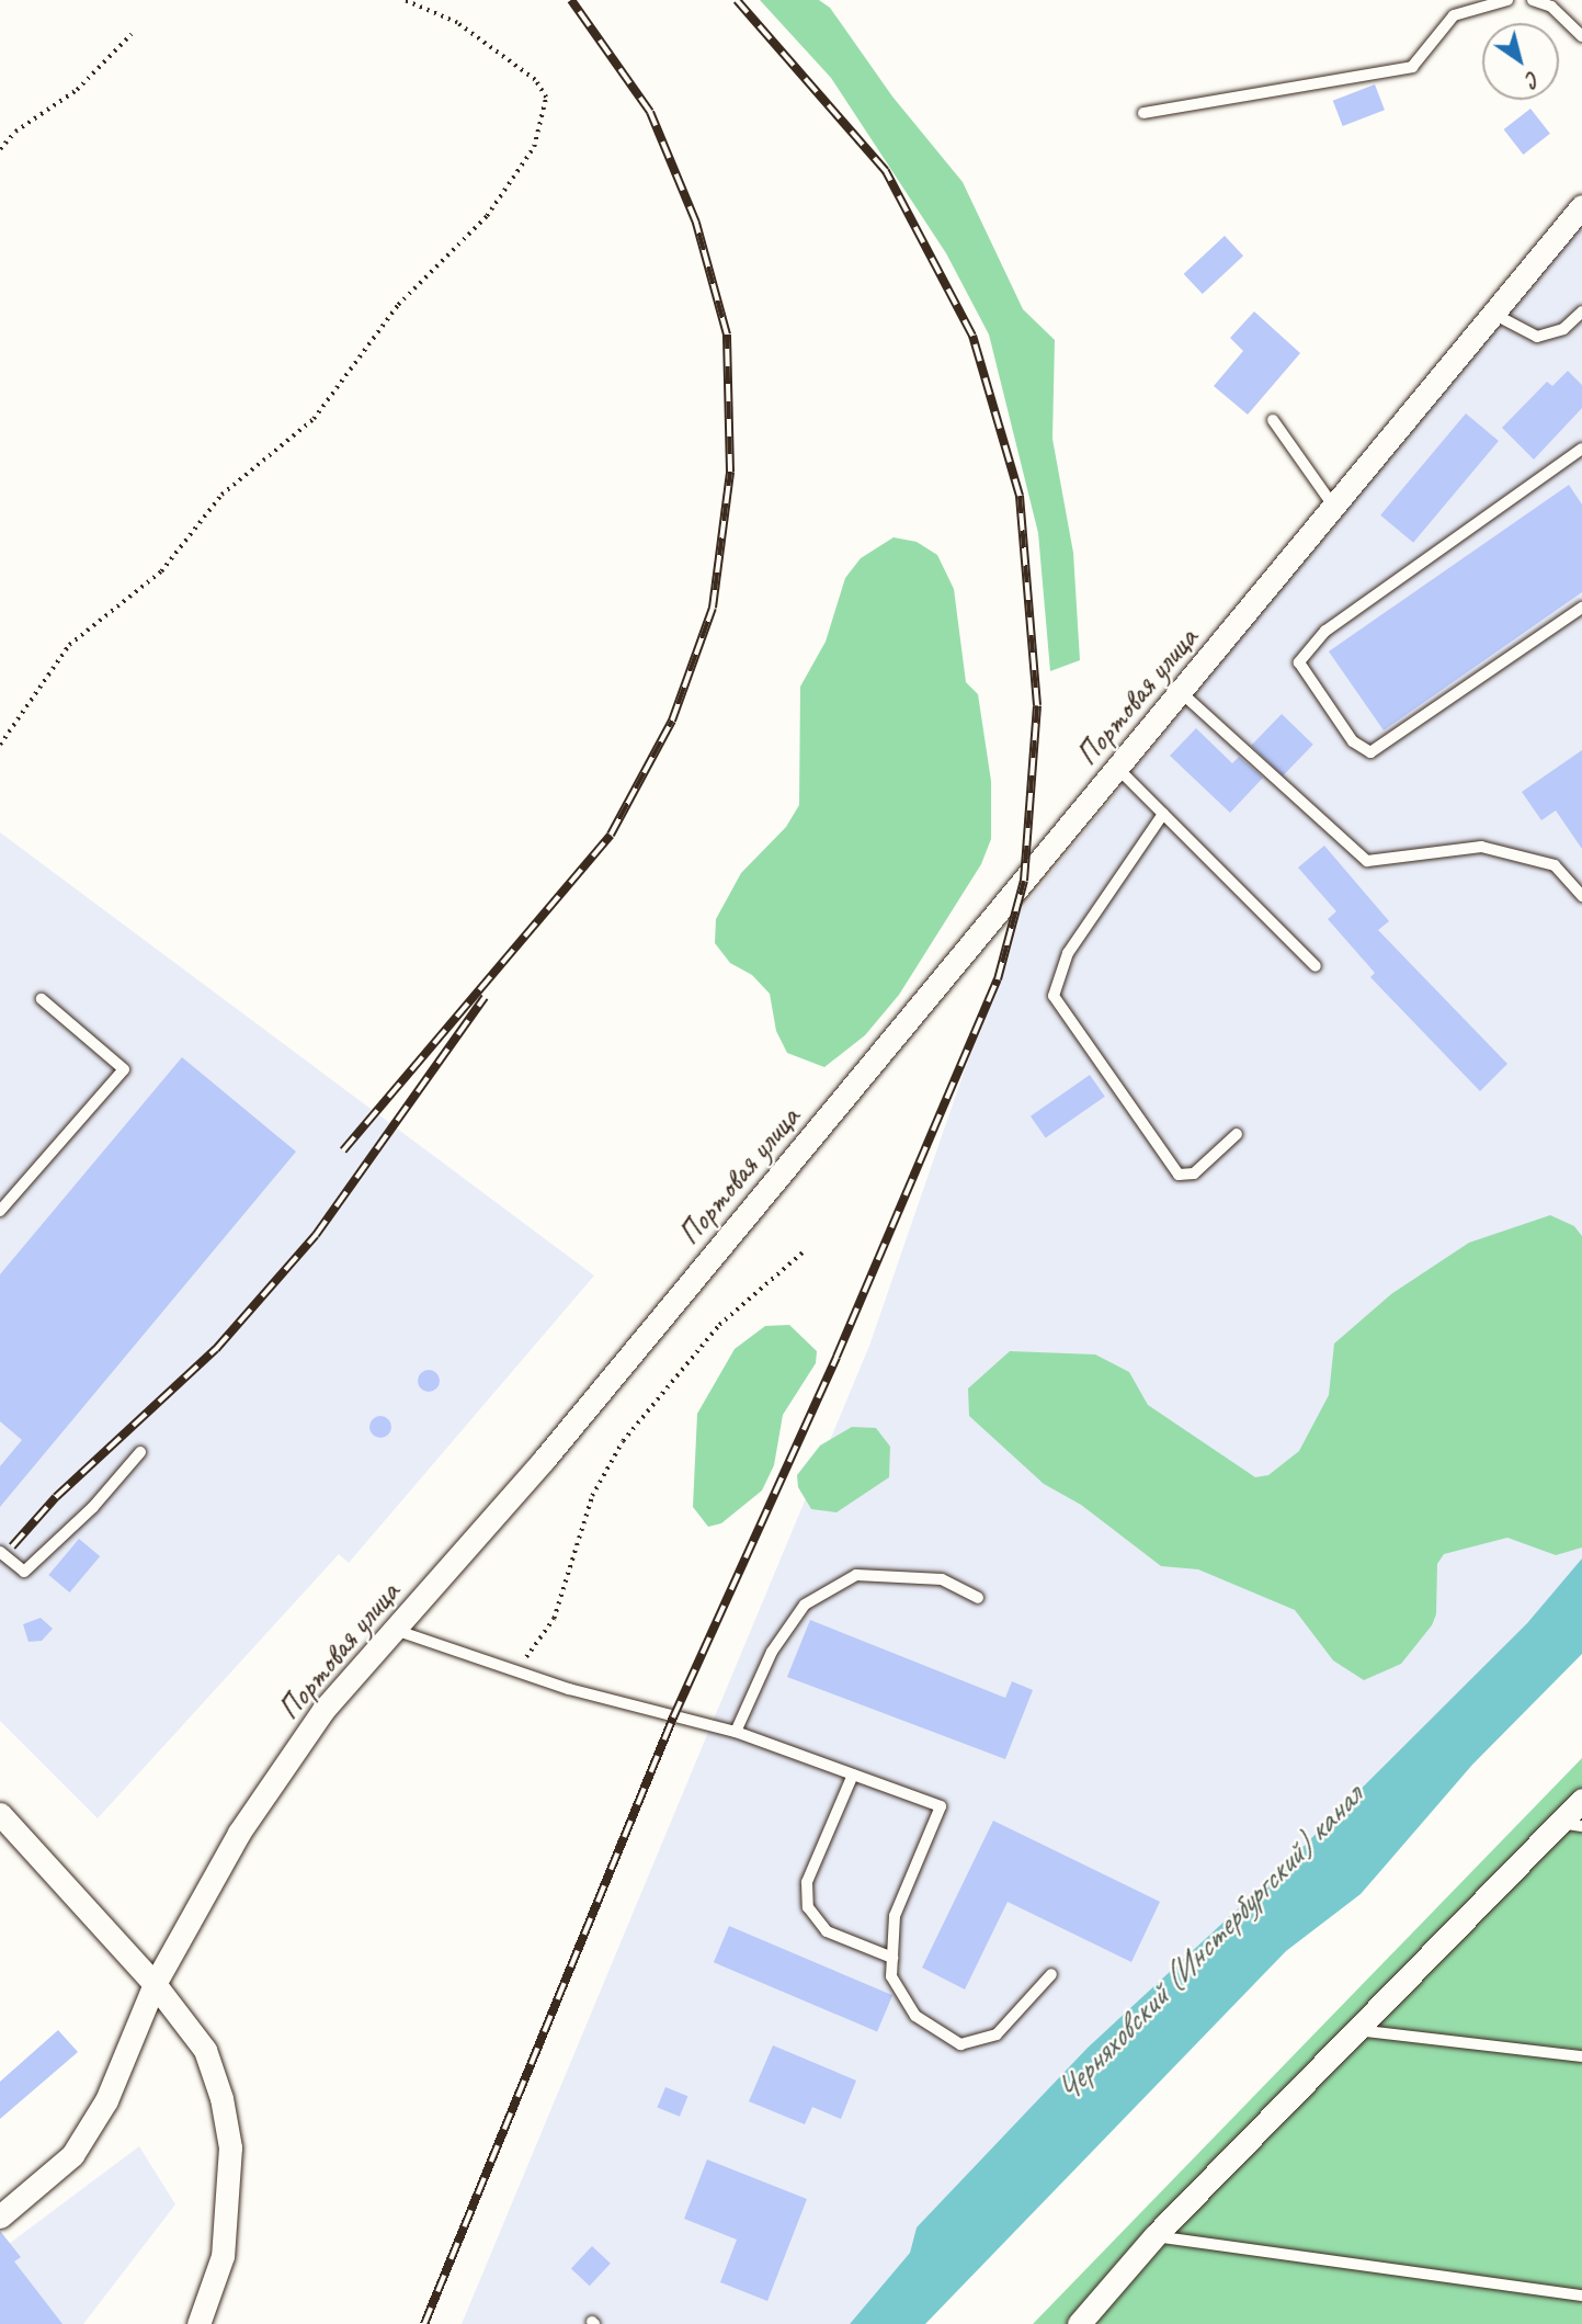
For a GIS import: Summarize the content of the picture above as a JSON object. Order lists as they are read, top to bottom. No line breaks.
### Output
{"streets":{"street":["Портовая улица"]},"water":["Черняховский (Инстербургский) канал"],"north":"bottom right"}
